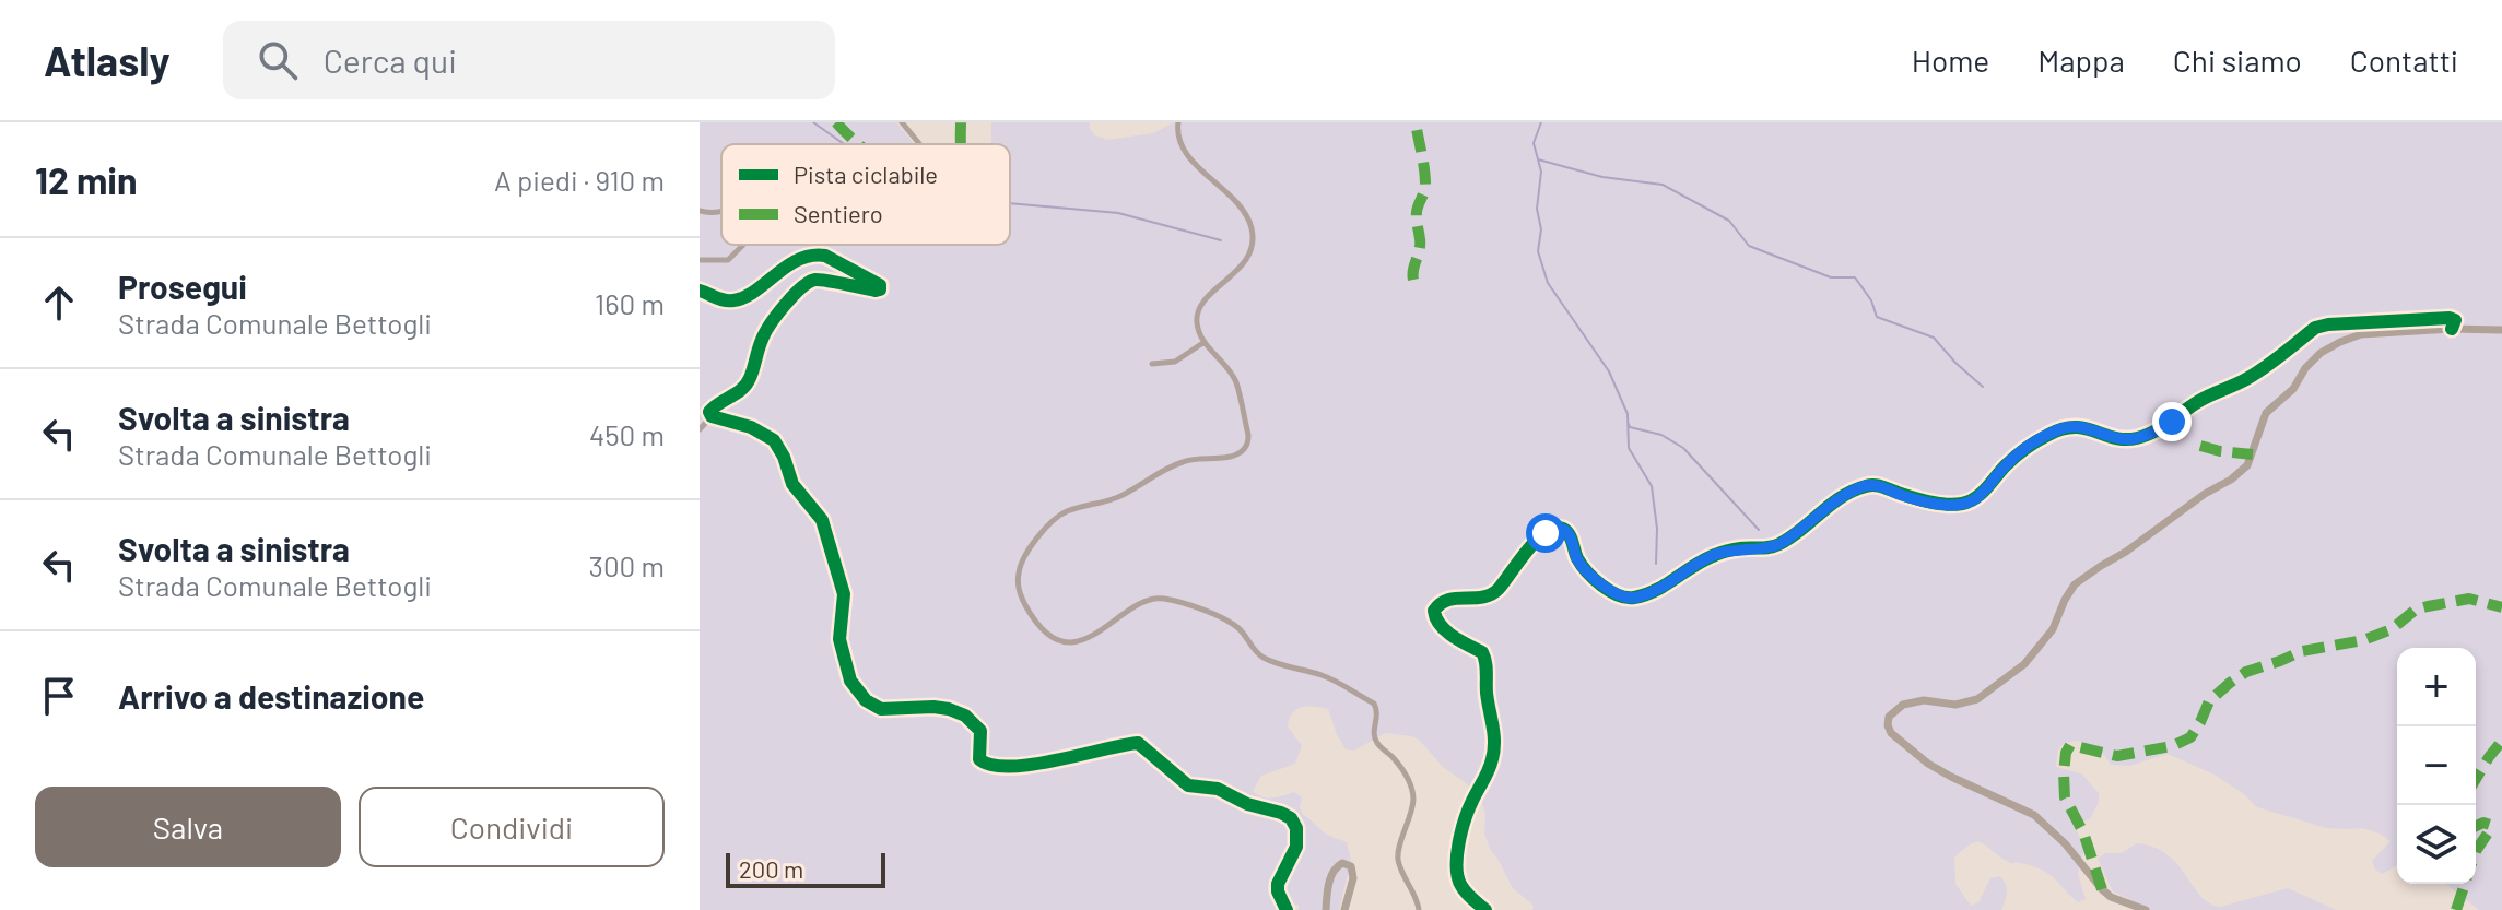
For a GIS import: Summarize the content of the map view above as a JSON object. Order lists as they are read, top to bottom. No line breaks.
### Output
{"legend":["Pista ciclabile","Sentiero"],"scale_bar":"200 m","page":{"header":"Atlasly","search":"Cerca qui","nav":["Home","Mappa","Chi siamo","Contatti"],"heading":["12 min","A piedi · 910 m"],"list":[["Prosegui","Strada Comunale Bettogli","160 m"],["Svolta a sinistra","Strada Comunale Bettogli","450 m"],["Svolta a sinistra","Strada Comunale Bettogli","300 m"],"Arrivo a destinazione"],"map_buttons":["+","−"],"buttons":["Salva","Condividi"],"scale":"200 m"}}
